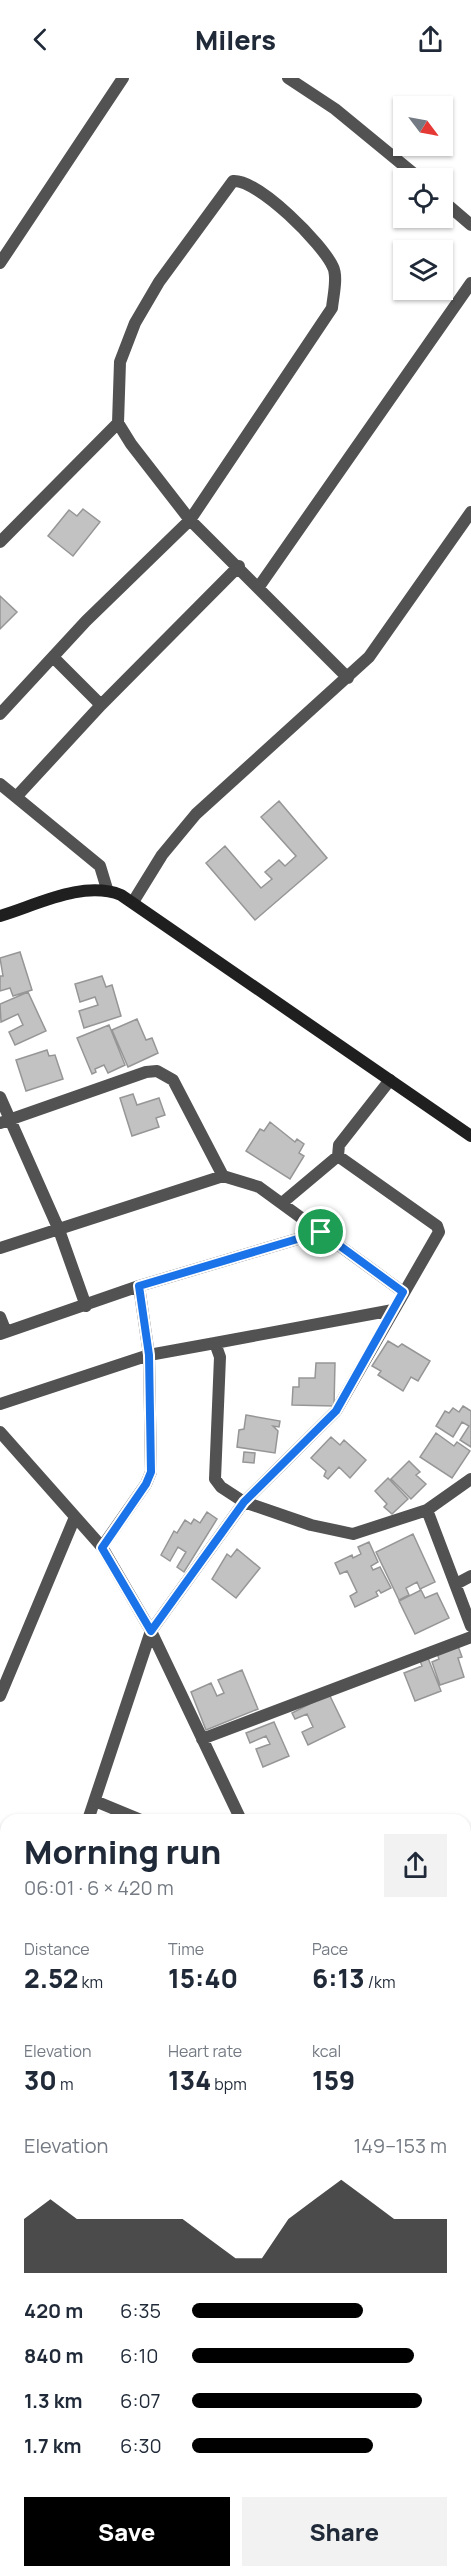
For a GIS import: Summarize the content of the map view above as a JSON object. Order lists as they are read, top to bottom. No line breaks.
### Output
{"north":"bottom right","page":{"header":"Milers","heading":["Morning run","06:01 · 6 × 420 m"],"stats":[["Distance","2.52 km"],["Time","15:40"],["Pace","6:13 /km"],["Elevation","30 m"],["Heart rate","134 bpm"],["kcal","159"]],"chart":["Elevation","149–153 m"],"list":[{"name":"420 m","note":"6:35"},{"name":"840 m","note":"6:10"},{"name":"1.3 km","note":"6:07"},{"name":"1.7 km","note":"6:30"}],"buttons":["Save","Share"]}}
